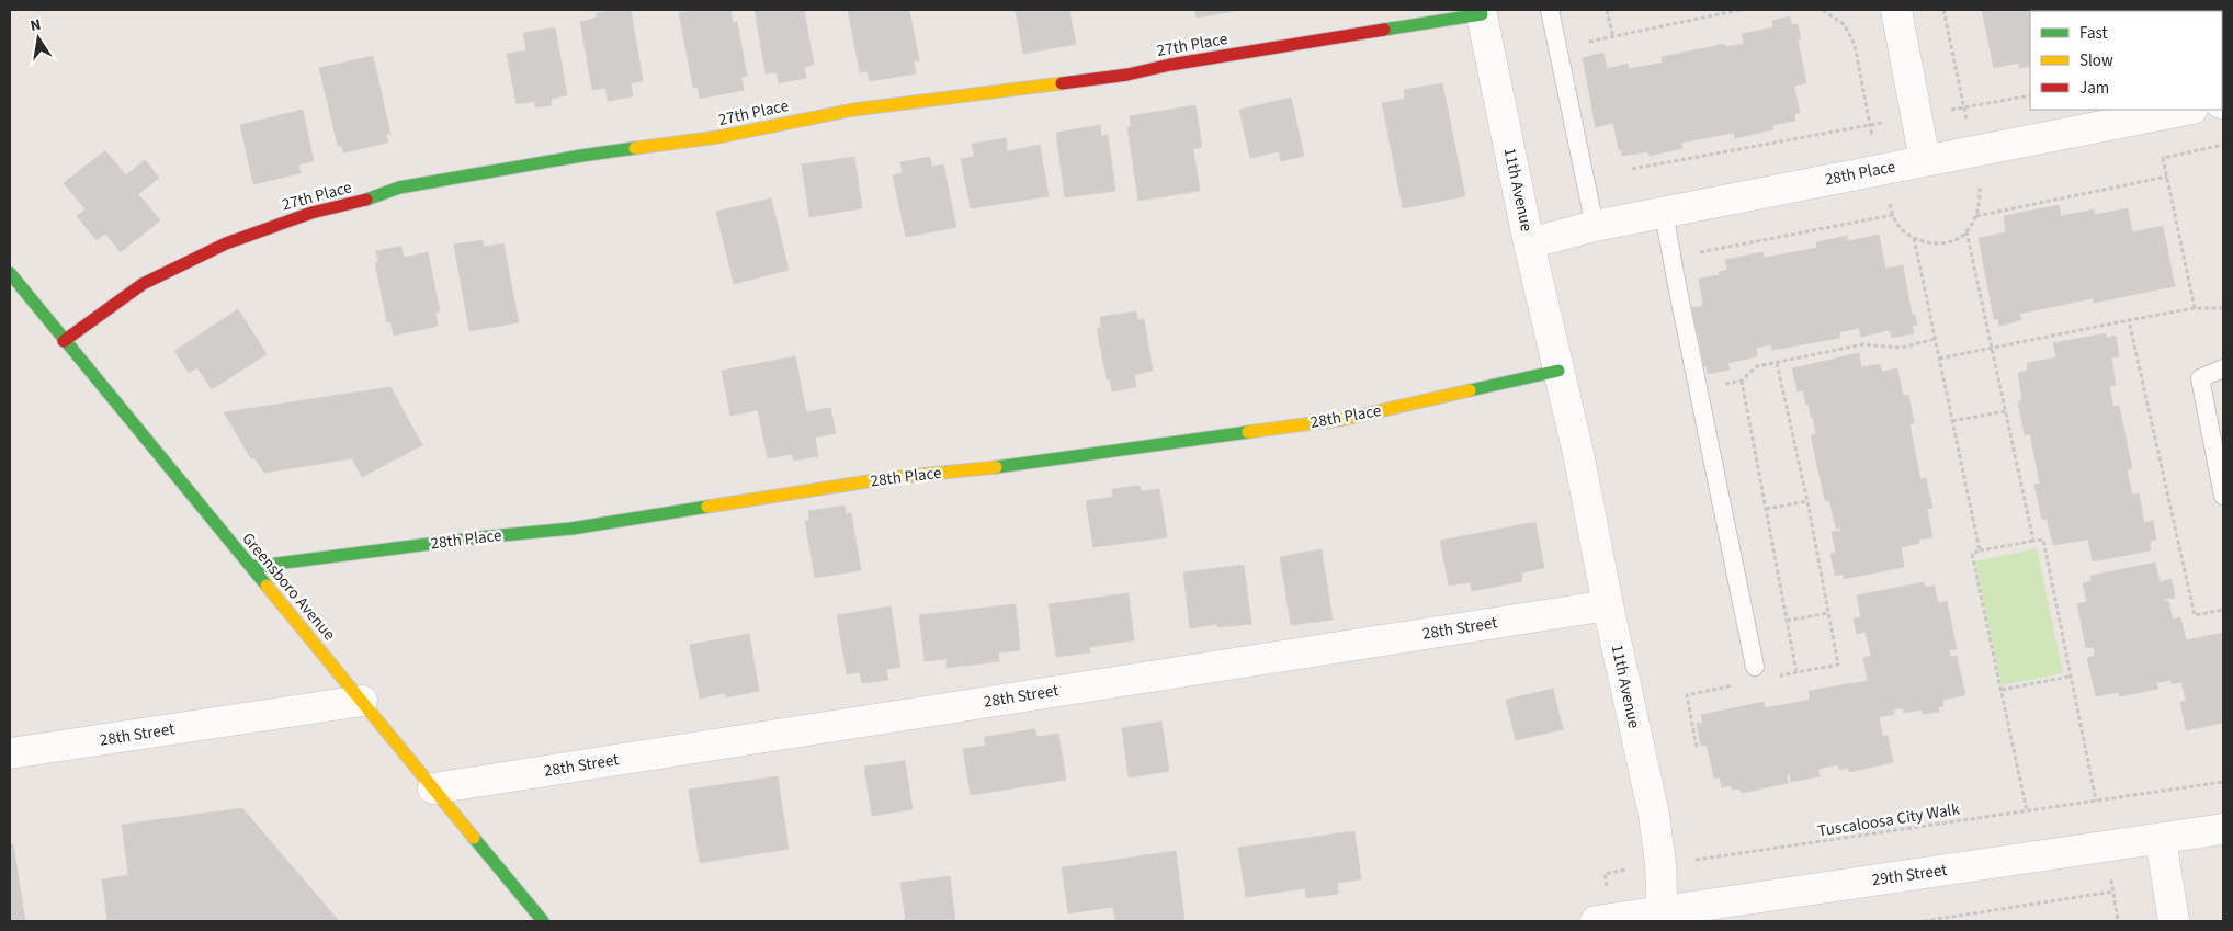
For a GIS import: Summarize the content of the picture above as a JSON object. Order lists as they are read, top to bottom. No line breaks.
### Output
{"streets":{"street":["27th Place","28th Place","11th Avenue","Greensboro Avenue","28th Street","29th Street"],"path":["Tuscaloosa City Walk"]},"crossings":[["27th Place","11th Avenue"],["27th Place","Greensboro Avenue"],["28th Place","11th Avenue"],["28th Place","Greensboro Avenue"],["11th Avenue","28th Street"],["11th Avenue","Tuscaloosa City Walk"],["11th Avenue","29th Street"],["Greensboro Avenue","28th Street"],["Tuscaloosa City Walk","29th Street"]],"legend":["Fast","Slow","Jam"],"north":"top"}
